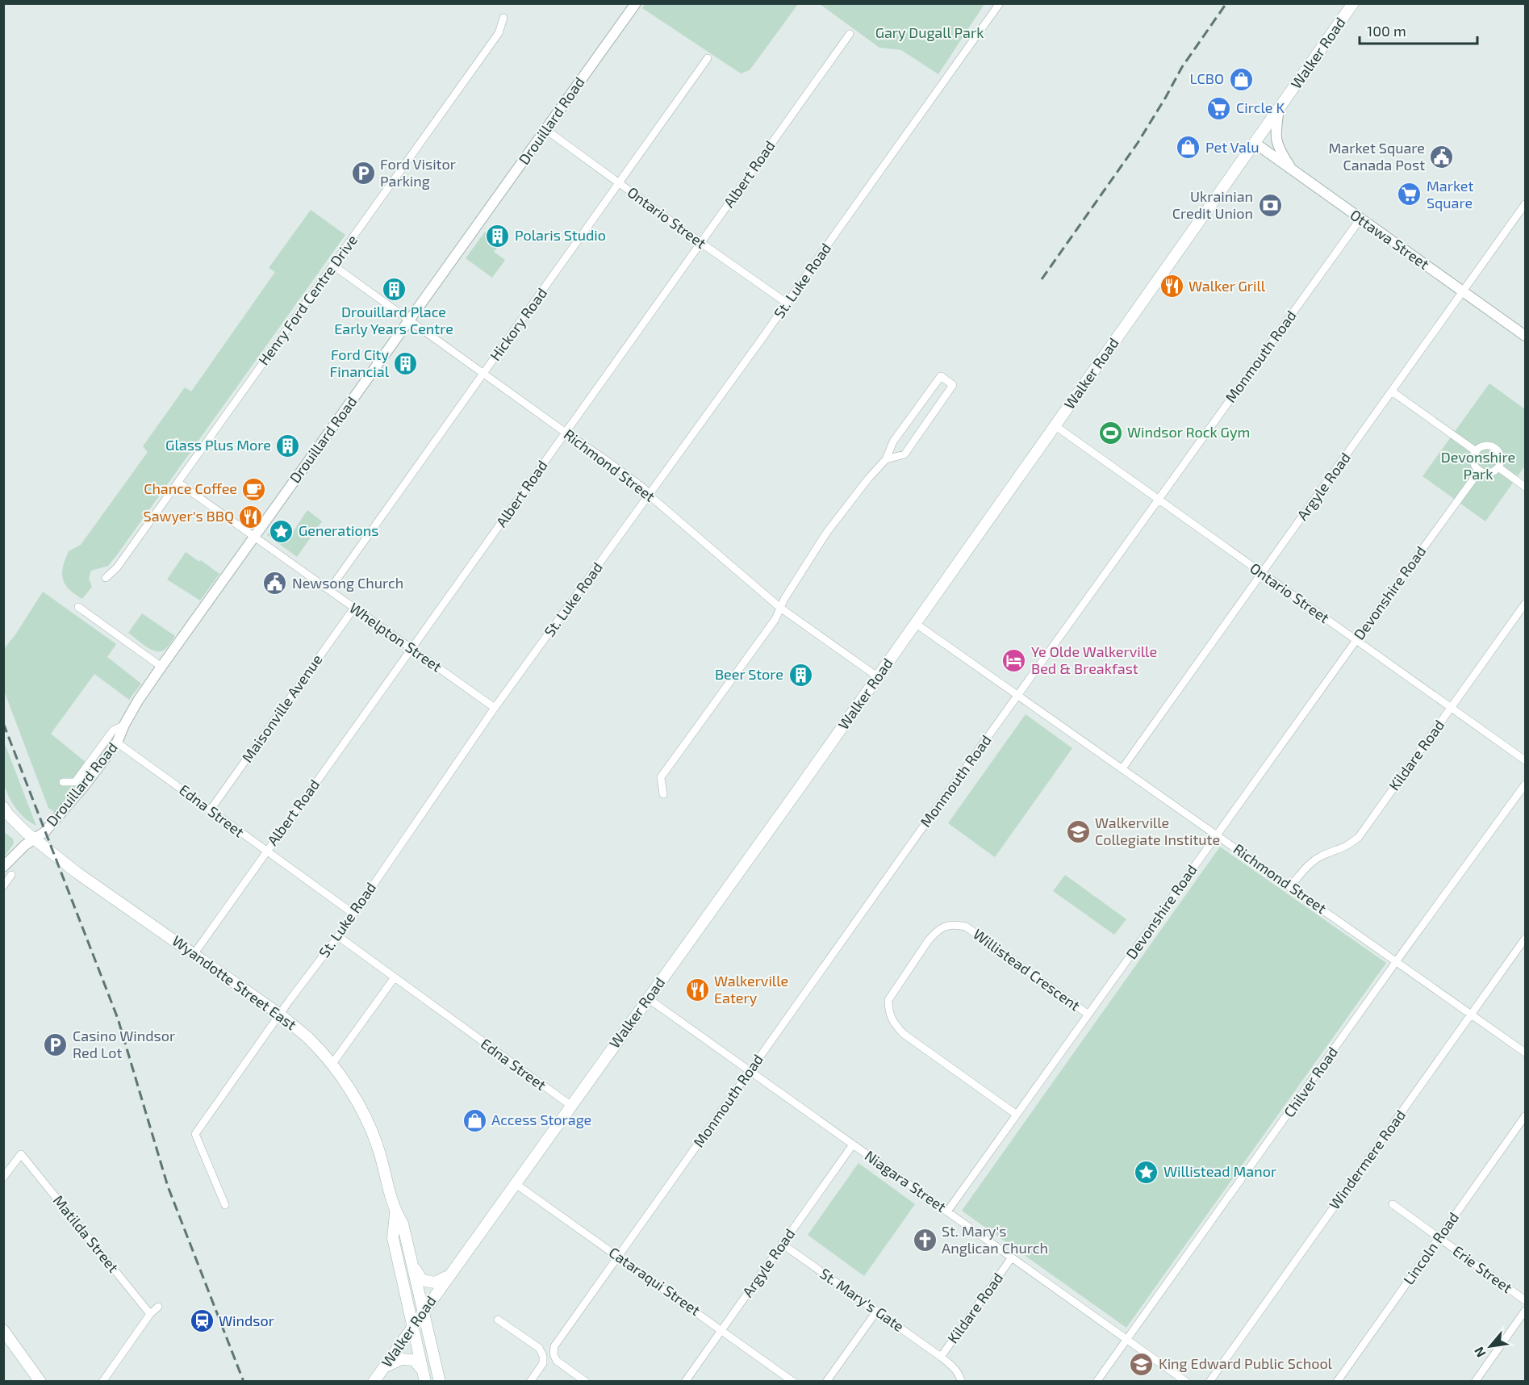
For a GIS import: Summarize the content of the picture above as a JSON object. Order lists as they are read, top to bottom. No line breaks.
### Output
{"streets":{"main road":["Walker Road","Wyandotte Street East"],"street":["Drouillard Road","Albert Road","Ontario Street","Ottawa Street","St. Luke Road","Henry Ford Centre Drive","Hickory Road","Monmouth Road","Richmond Street","Argyle Road","Devonshire Road","Whelpton Street","Maisonville Avenue","Kildare Road","Edna Street","Willistead Crescent","Chilver Road","Windermere Road","Niagara Street","Matilda Street","Lincoln Road","Erie Street","Cataraqui Street","St. Mary's Gate"]},"crossings":[["Walker Road","Ontario Street"],["Walker Road","Ottawa Street"],["Walker Road","Richmond Street"],["Walker Road","Edna Street"],["Walker Road","Wyandotte Street East"],["Walker Road","Niagara Street"],["Walker Road","Cataraqui Street"],["Drouillard Road","Ontario Street"],["Drouillard Road","Richmond Street"],["Drouillard Road","Whelpton Street"],["Drouillard Road","Edna Street"],["Drouillard Road","Wyandotte Street East"],["Albert Road","Ontario Street"],["Albert Road","Richmond Street"],["Albert Road","Whelpton Street"],["Albert Road","Edna Street"],["Albert Road","Wyandotte Street East"],["Ontario Street","St. Luke Road"],["Ontario Street","Hickory Road"],["Ontario Street","Monmouth Road"],["Ontario Street","Argyle Road"],["Ontario Street","Devonshire Road"],["Ontario Street","Kildare Road"],["Ottawa Street","Monmouth Road"],["Ottawa Street","Argyle Road"],["St. Luke Road","Richmond Street"],["St. Luke Road","Whelpton Street"],["St. Luke Road","Edna Street"],["St. Luke Road","Wyandotte Street East"],["Henry Ford Centre Drive","Richmond Street"],["Henry Ford Centre Drive","Whelpton Street"],["Hickory Road","Richmond Street"],["Hickory Road","Whelpton Street"],["Monmouth Road","Richmond Street"],["Monmouth Road","Niagara Street"],["Monmouth Road","Cataraqui Street"],["Richmond Street","Argyle Road"],["Richmond Street","Devonshire Road"],["Richmond Street","Kildare Road"],["Richmond Street","Chilver Road"],["Richmond Street","Windermere Road"],["Argyle Road","Niagara Street"],["Argyle Road","Cataraqui Street"],["Argyle Road","St. Mary's Gate"],["Devonshire Road","Willistead Crescent"],["Devonshire Road","Niagara Street"],["Whelpton Street","Maisonville Avenue"],["Maisonville Avenue","Edna Street"],["Kildare Road","Niagara Street"],["Kildare Road","St. Mary's Gate"],["Chilver Road","Niagara Street"],["Lincoln Road","Erie Street"]],"parks":["Gary Dugall Park","Devonshire Park"],"places":{"shop":["LCBO","Pet Valu","Access Storage"],"supermarket":["Circle K","Market Square"],"public building":["Market Square Canada Post","Newsong Church"],"parking":["Ford Visitor Parking","Casino Windsor Red Lot"],"bank":["Ukrainian Credit Union"],"building":["Polaris Studio","Drouillard Place Early Years Centre","Ford City Financial","Glass Plus More","Beer Store"],"restaurant":["Walker Grill","Sawyer's BBQ","Walkerville Eatery"],"sports":["Windsor Rock Gym"],"cafe":["Chance Coffee"],"place":["Generations","Willistead Manor"],"hotel":["Ye Olde Walkerville Bed & Breakfast"],"school or university":["Walkerville Collegiate Institute","King Edward Public School"],"church":["St. Mary's Anglican Church"],"station":["Windsor"]},"scale_bar":"100 m","north":"bottom left"}
